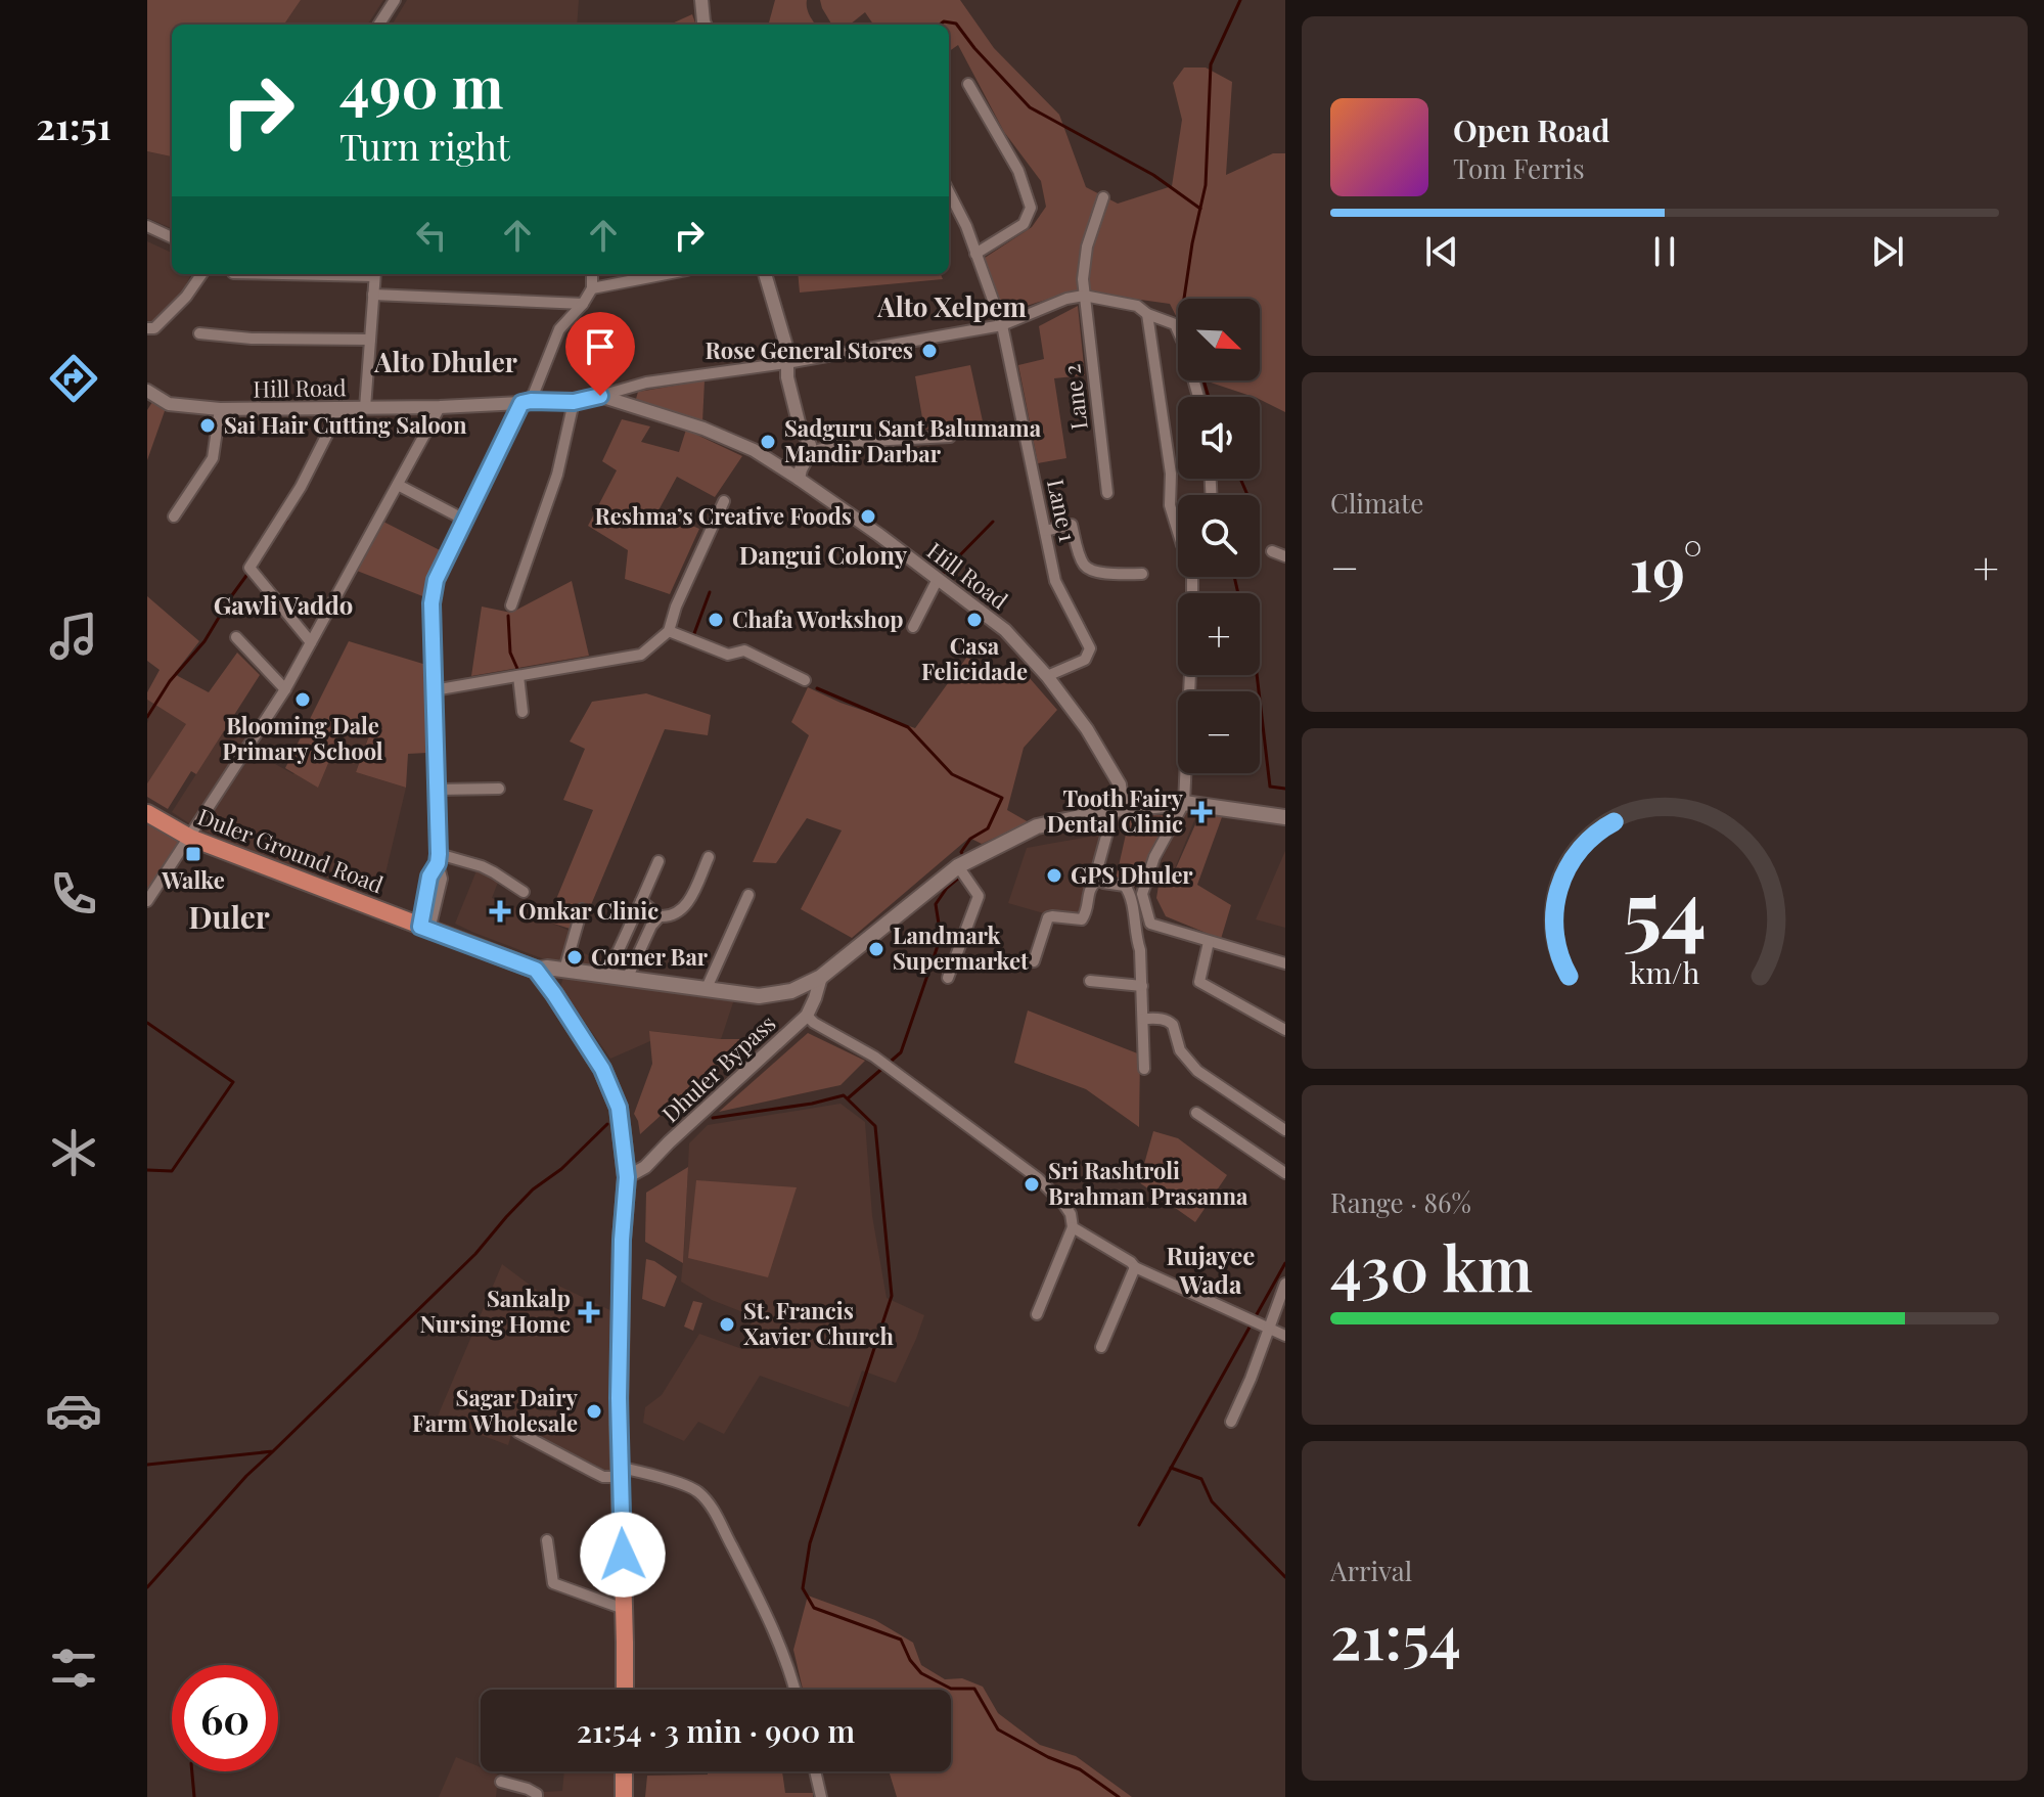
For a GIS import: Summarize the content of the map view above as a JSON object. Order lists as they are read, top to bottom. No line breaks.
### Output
{"streets":{"main road":["Duler Ground Road"],"street":["Hill Road","Lane 2","Lane 1","Dhuler Bypass"]},"crossings":[["Hill Road","Lane 1"]],"districts":["Alto Xelpem","Alto Dhuler","Dangui Colony","Gawli Vaddo","Duler","Rujayee Wada"],"places":{"other":["Rose General Stores","Sai Hair Cutting Saloon","Sadguru Sant Balumama Mandir Darbar","Reshma’s Creative Foods","Chafa Workshop","Casa Felicidade","Blooming Dale Primary School","GPS Dhuler","Landmark Supermarket","Corner Bar","Sri Rashtroli Brahman Prasanna","St. Francis Xavier Church","Sagar Dairy Farm Wholesale"],"health":["Tooth Fairy Dental Clinic","Omkar Clinic","Sankalp Nursing Home"],"transit":["Walke"]},"north":"bottom right","page":{"tabs":"21:51","turn":["490 m","Turn right"],"song":["Open Road","Tom Ferris"],"map_buttons":["+","−"],"tile":["Climate",["Range · 86%","430 km"],["Arrival","21:54"]],"heat":["−","19°","+"],"limit":"60","trip":"21:54 · 3 min · 900 m","gauge":["54","km/h"]}}
